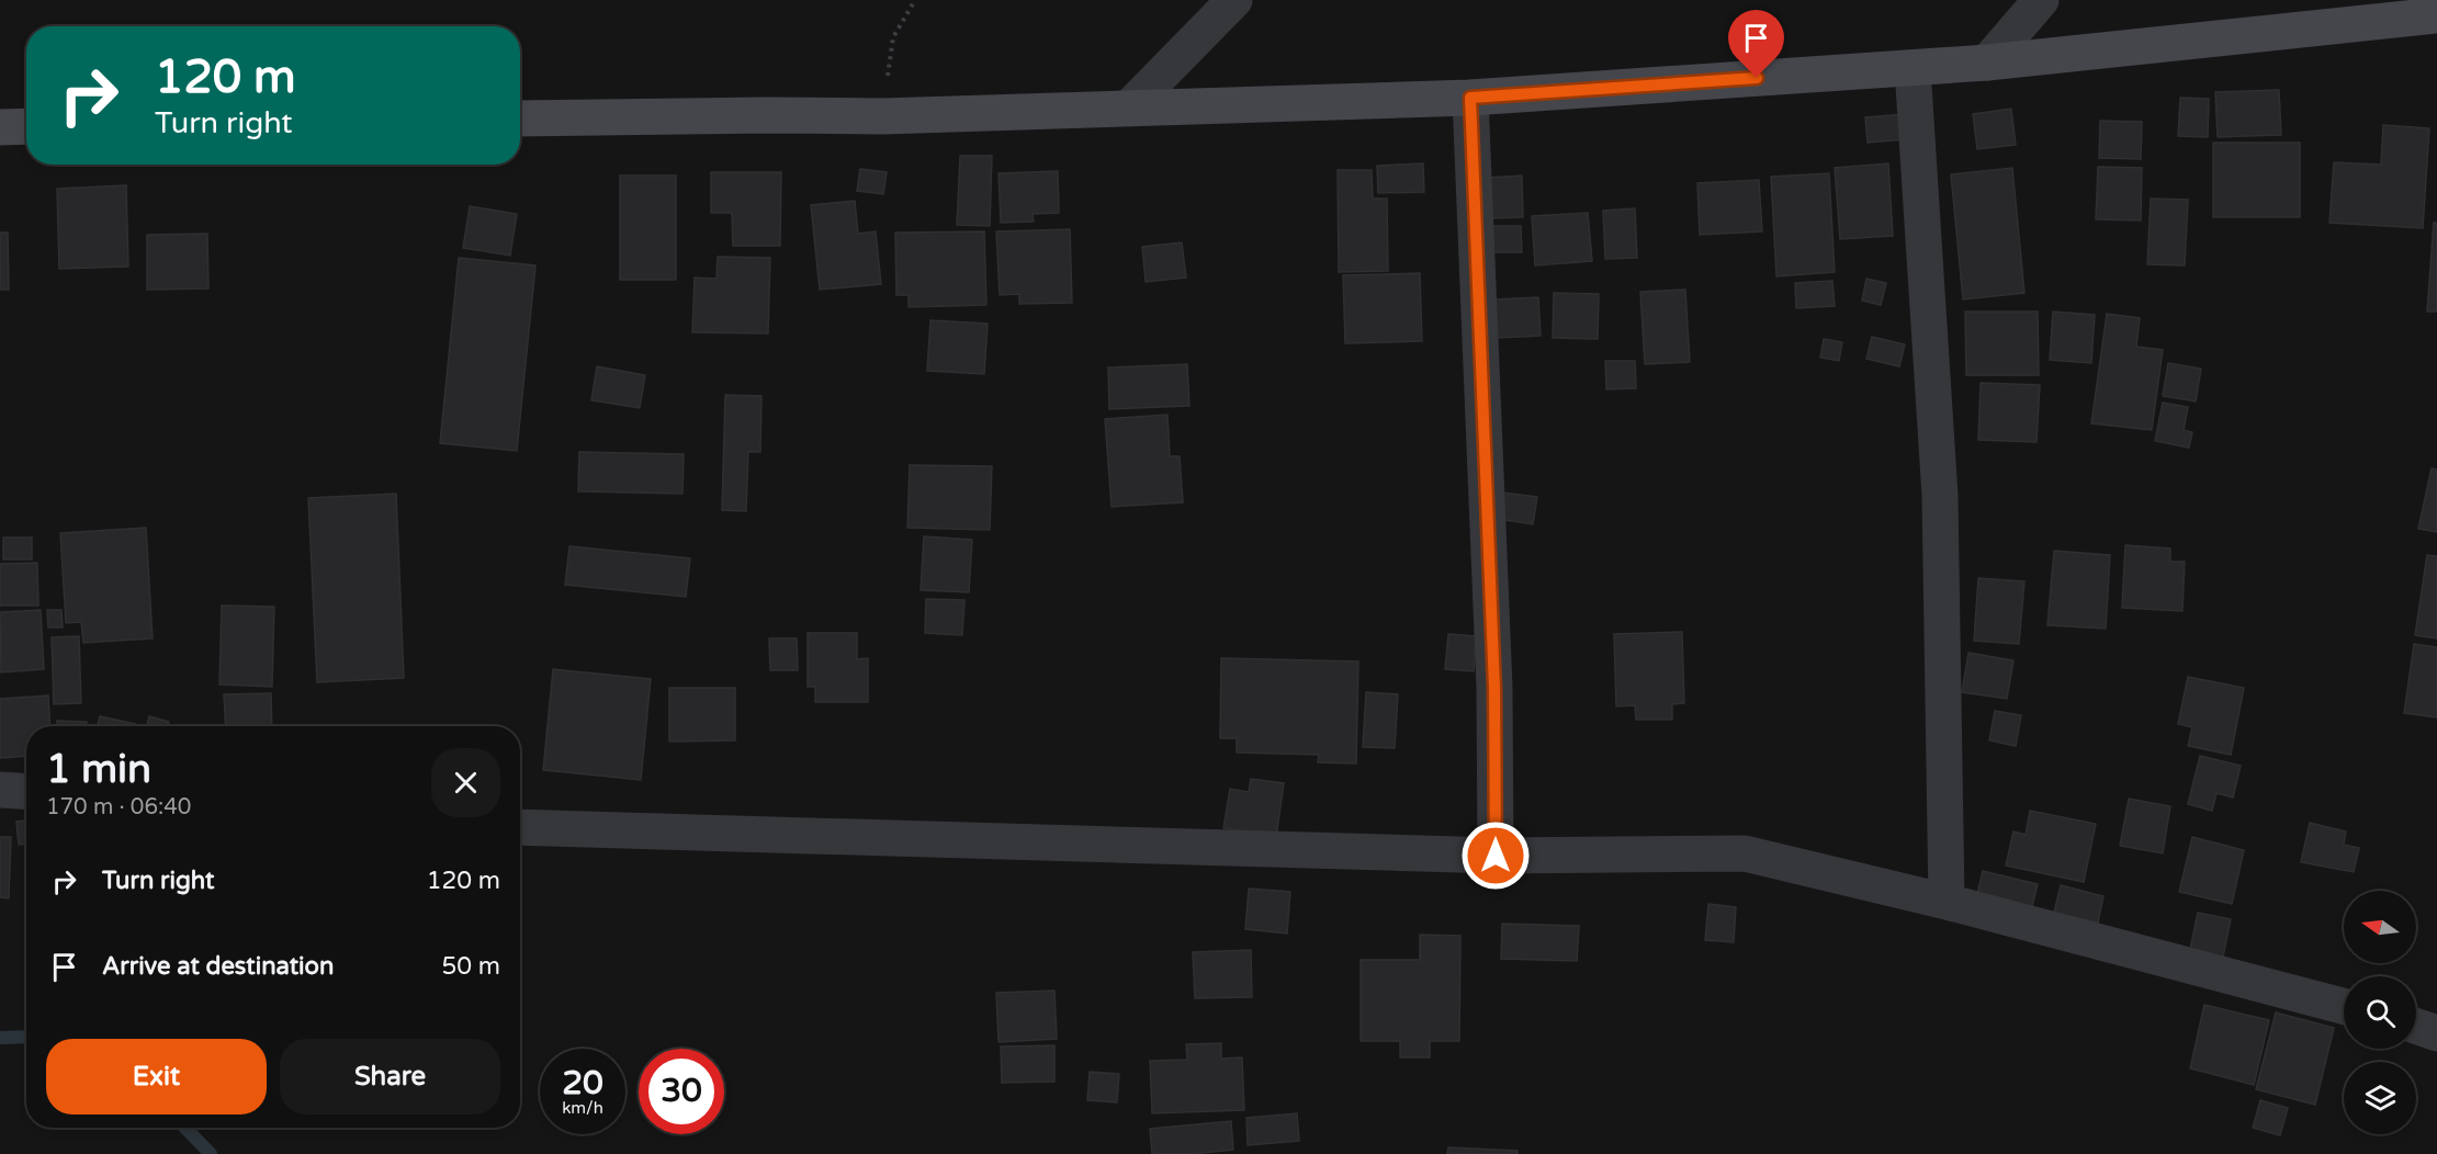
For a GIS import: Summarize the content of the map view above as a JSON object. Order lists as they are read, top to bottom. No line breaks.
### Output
{"north":"left","page":{"turn":["120 m","Turn right"],"heading":["1 min","170 m · 06:40"],"list":[{"name":"Turn right","value":"120 m"},{"name":"Arrive at destination","value":"50 m"}],"buttons":["Exit","Share"],"speed":"20 km/h","limit":"30"}}
